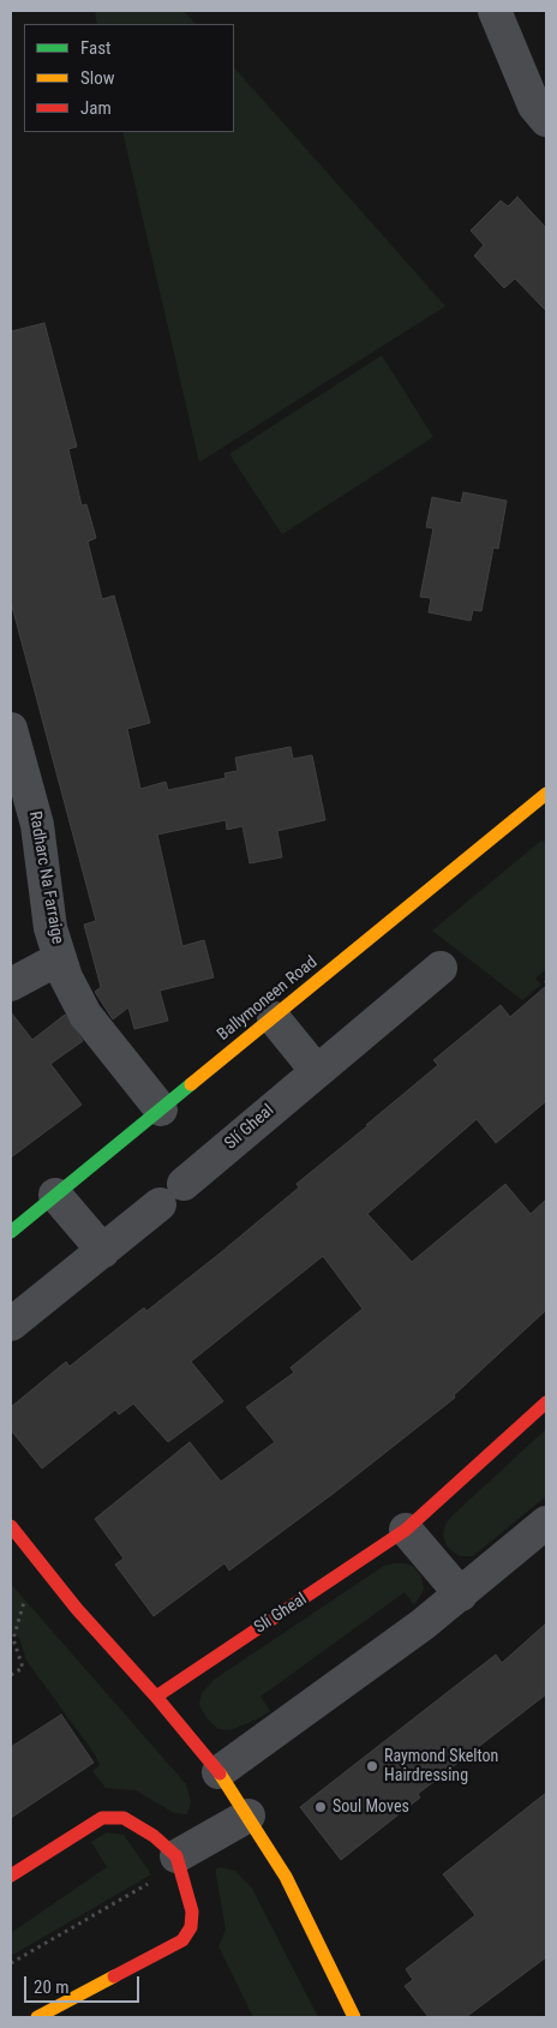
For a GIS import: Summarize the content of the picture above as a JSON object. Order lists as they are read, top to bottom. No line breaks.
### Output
{"streets":{"street":["Radharc Na Farraige","Ballymoneen Road","Slí Gheal"]},"crossings":[["Radharc Na Farraige","Ballymoneen Road"]],"places":["Raymond Skelton Hairdressing","Soul Moves"],"legend":["Fast","Slow","Jam"],"scale_bar":"20 m"}
